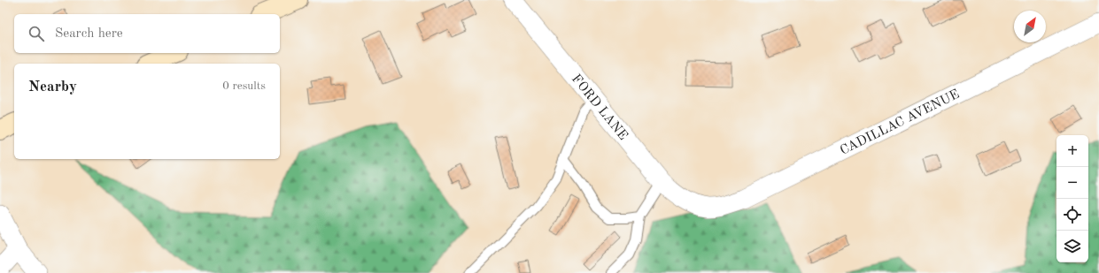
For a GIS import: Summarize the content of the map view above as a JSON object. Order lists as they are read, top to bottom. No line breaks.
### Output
{"streets":{"street":["FORD LANE","CADILLAC AVENUE"]},"crossings":[["FORD LANE","CADILLAC AVENUE"]],"north":"top right","page":{"search":"Search here","heading":["Nearby","0 results"],"map_buttons":["+","−"]}}
